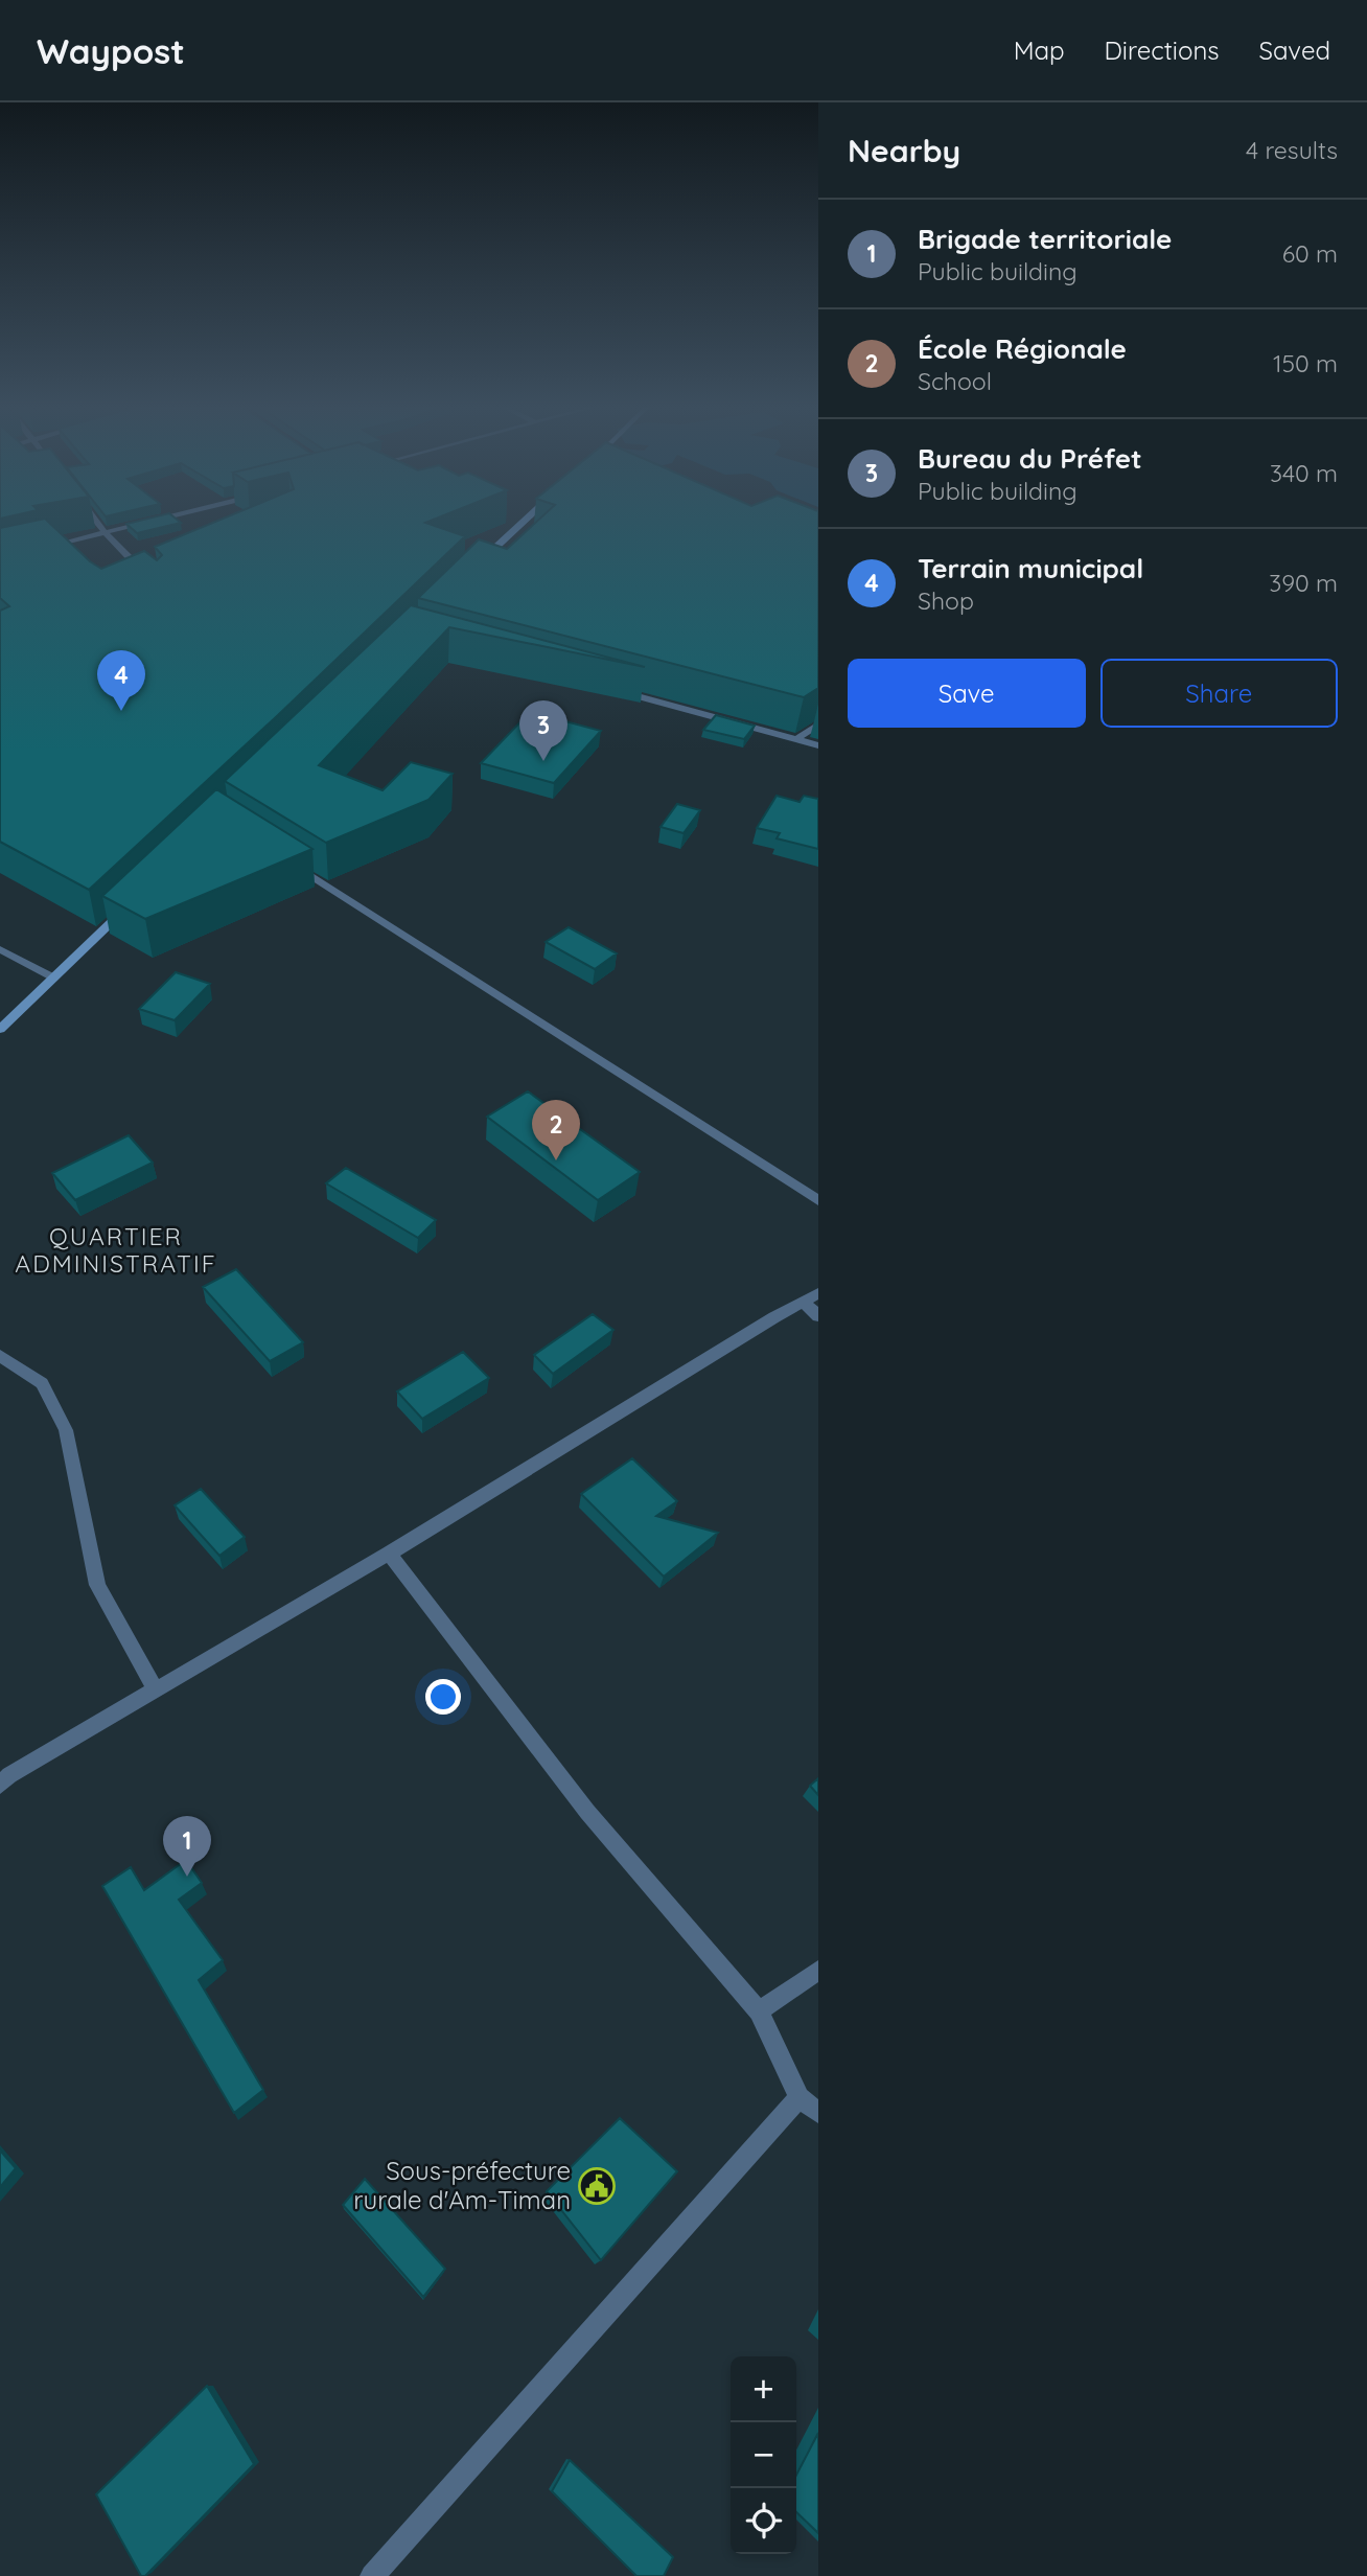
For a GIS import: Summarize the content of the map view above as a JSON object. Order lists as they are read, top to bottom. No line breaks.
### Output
{"districts":["QUARTIER ADMINISTRATIF"],"places":{"public building":["Sous-préfecture rurale d'Am-Timan"]},"page":{"header":"Waypost","nav":["Map","Directions","Saved"],"heading":["Nearby","4 results"],"list":[{"mark":"1","name":"Brigade territoriale","note":"Public building","value":"60 m"},{"mark":"2","name":"École Régionale","note":"School","value":"150 m"},{"mark":"3","name":"Bureau du Préfet","note":"Public building","value":"340 m"},{"mark":"4","name":"Terrain municipal","note":"Shop","value":"390 m"}],"buttons":["Save","Share"],"pins":["4","3","2","1"],"map_buttons":["+","−"]}}
